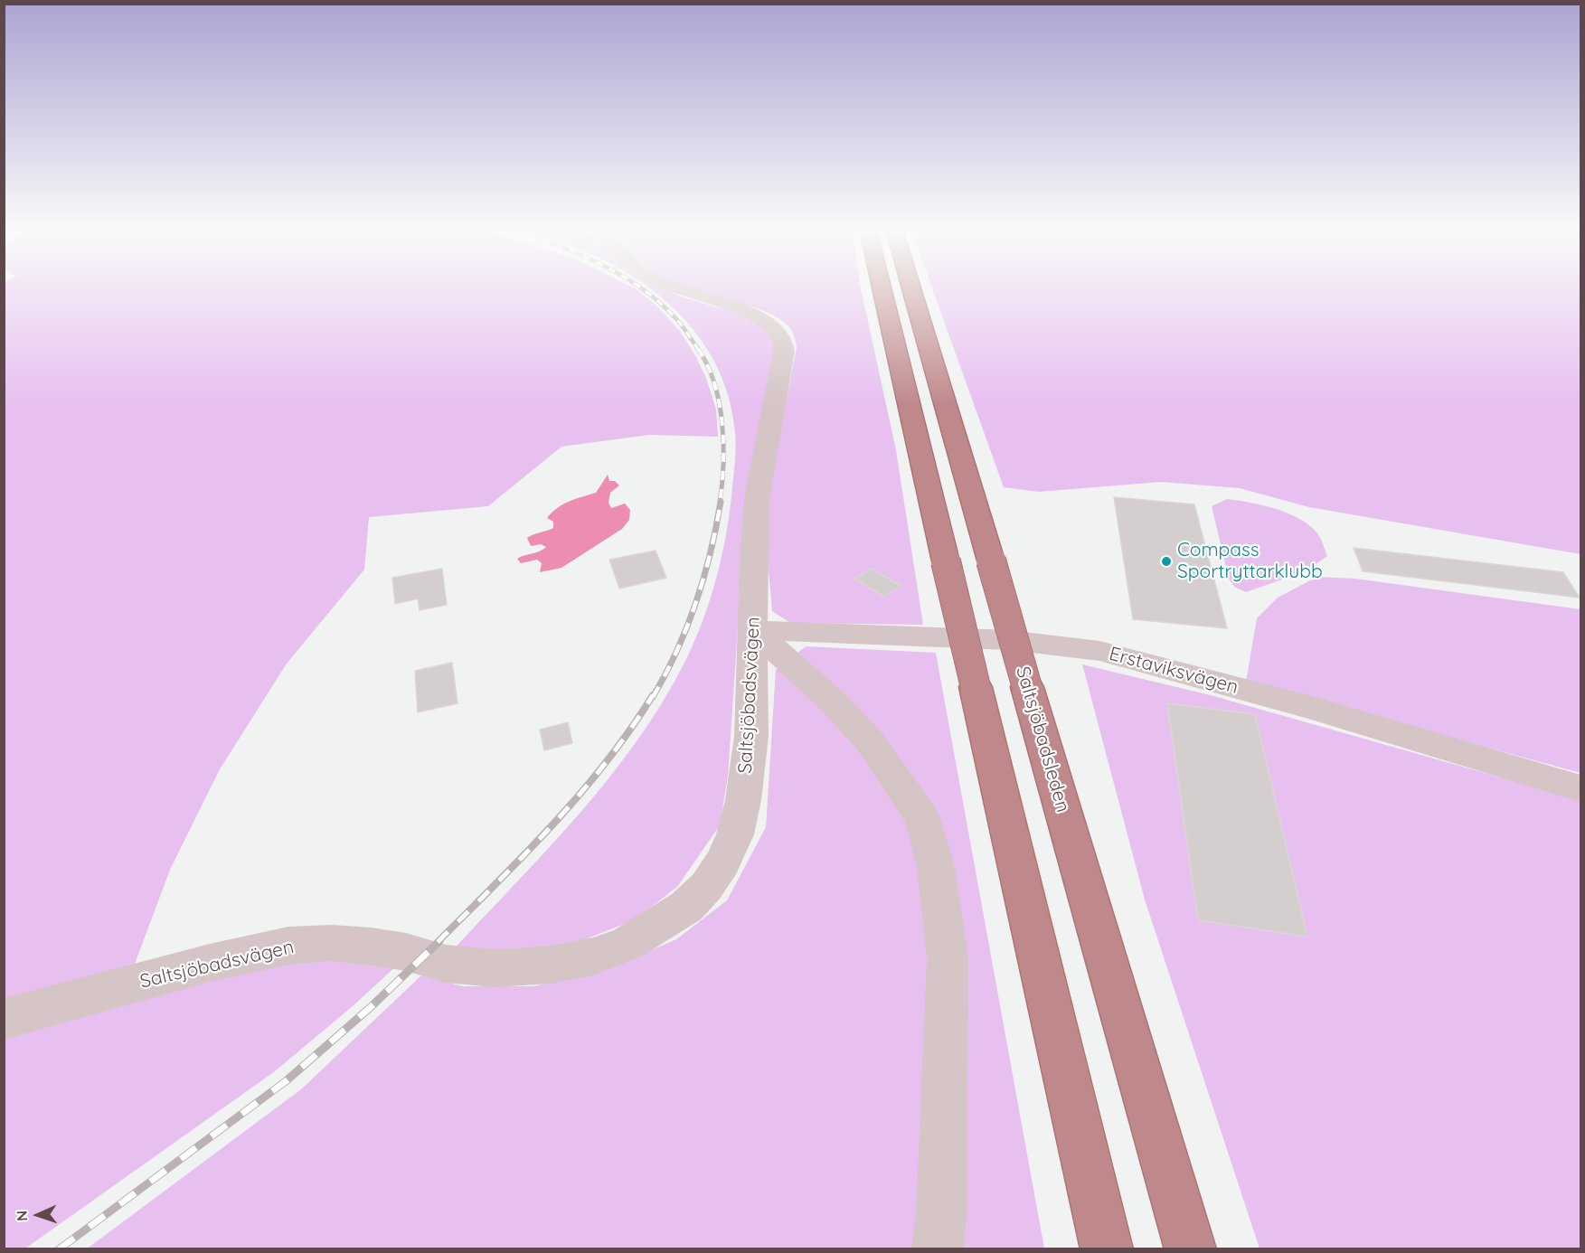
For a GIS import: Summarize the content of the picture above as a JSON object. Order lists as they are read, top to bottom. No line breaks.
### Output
{"streets":{"highway":["Saltsjöbadsleden"],"street":["Erstaviksvägen","Saltsjöbadsvägen"]},"crossings":[["Erstaviksvägen","Saltsjöbadsvägen"]],"places":["Compass Sportryttarklubb"],"north":"left"}
